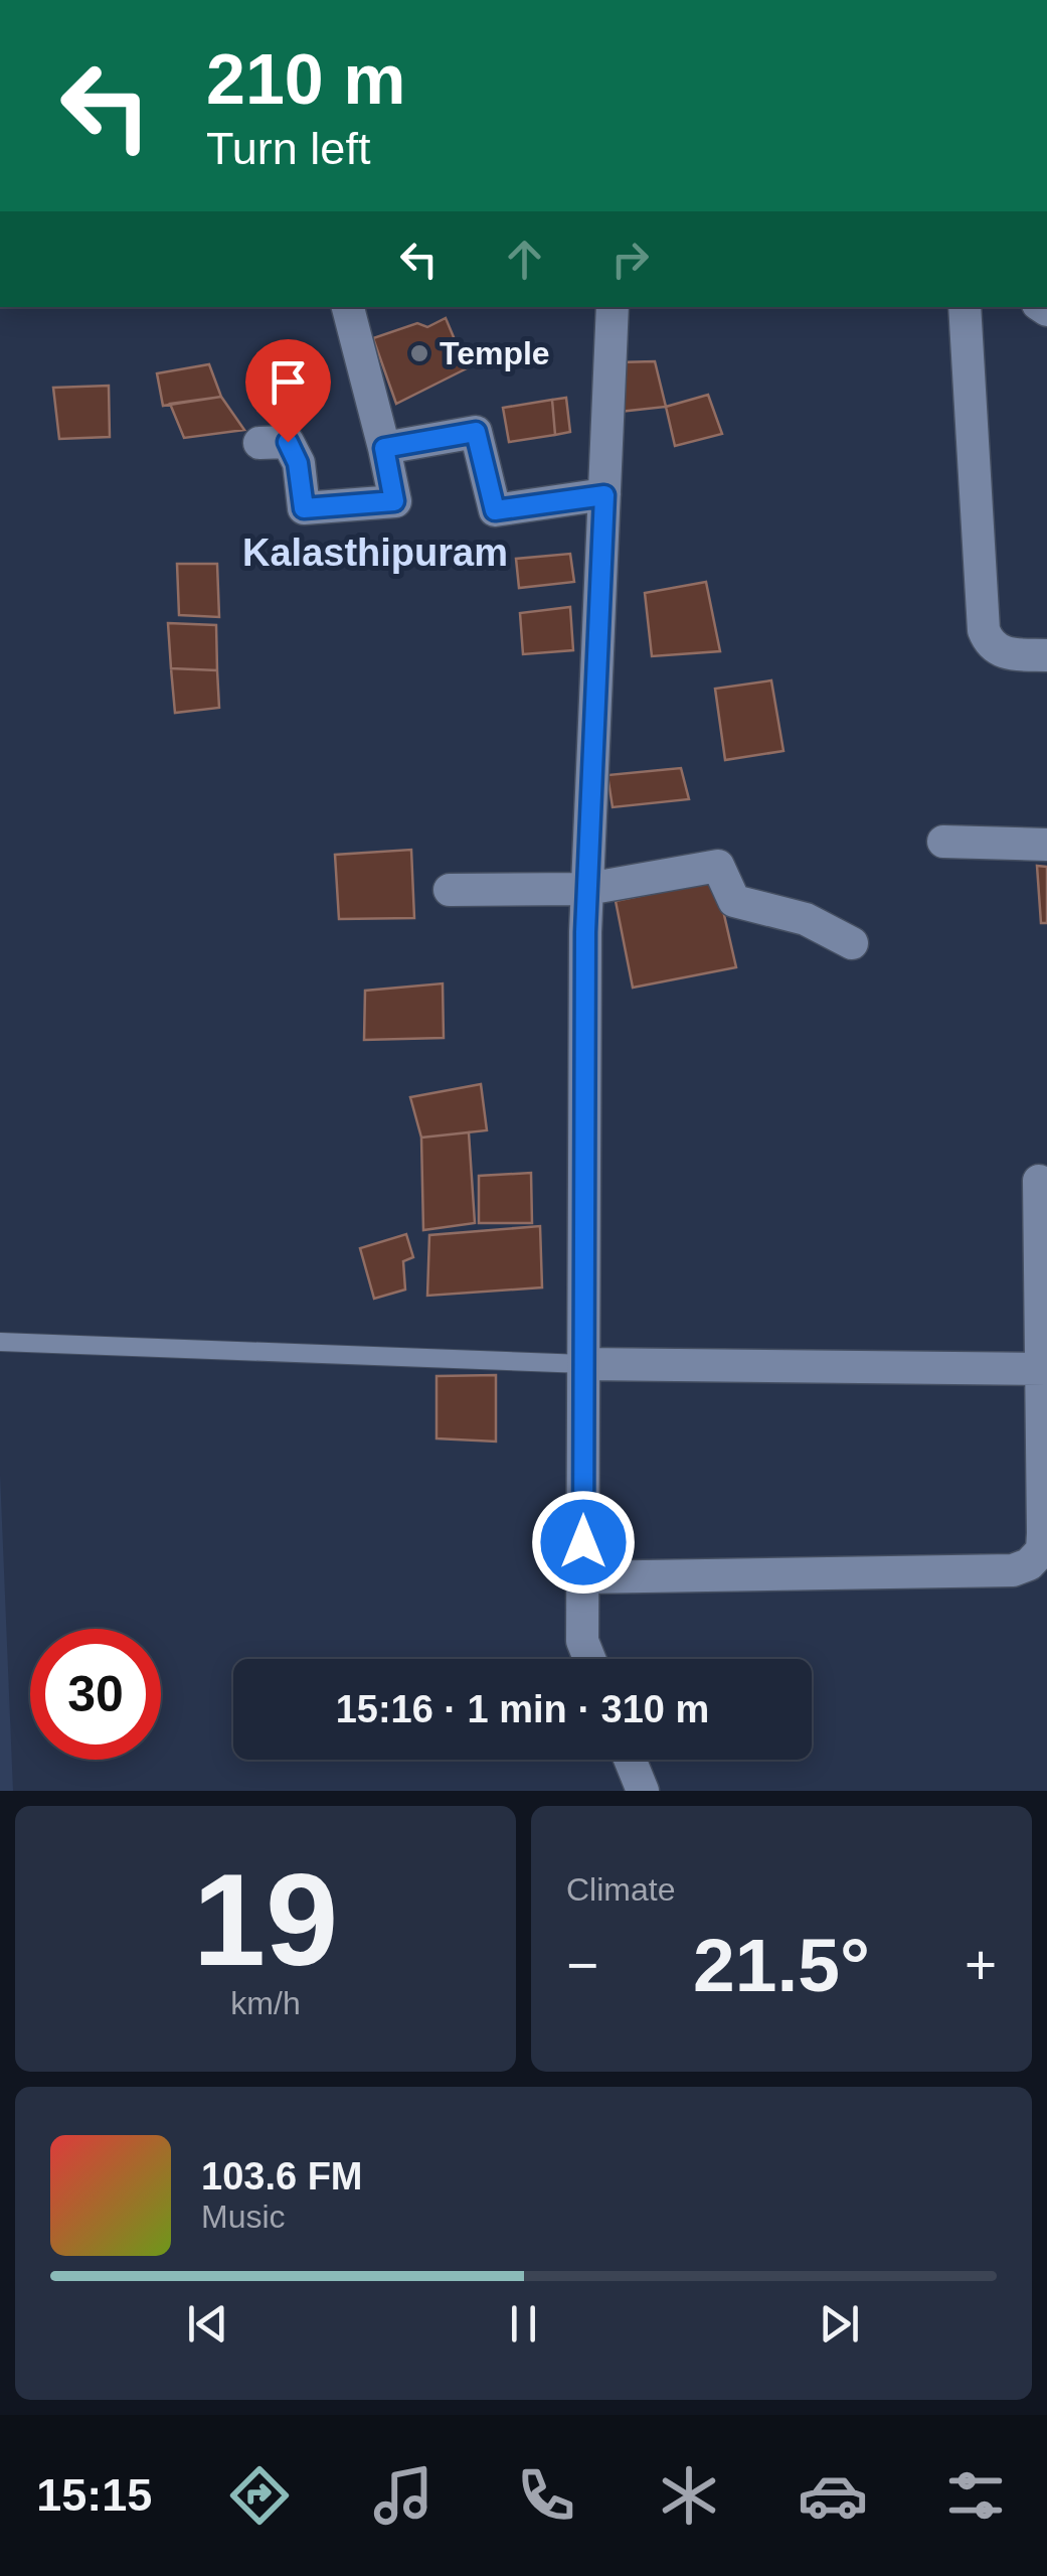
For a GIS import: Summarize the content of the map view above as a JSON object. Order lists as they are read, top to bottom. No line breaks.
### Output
{"districts":["Kalasthipuram"],"places":["Temple"],"page":{"turn":["210 m","Turn left"],"limit":"30","trip":"15:16 · 1 min · 310 m","tile":[["19","km/h"],"Climate"],"heat":["−","21.5°","+"],"song":["103.6 FM","Music"],"tabs":"15:15"}}
